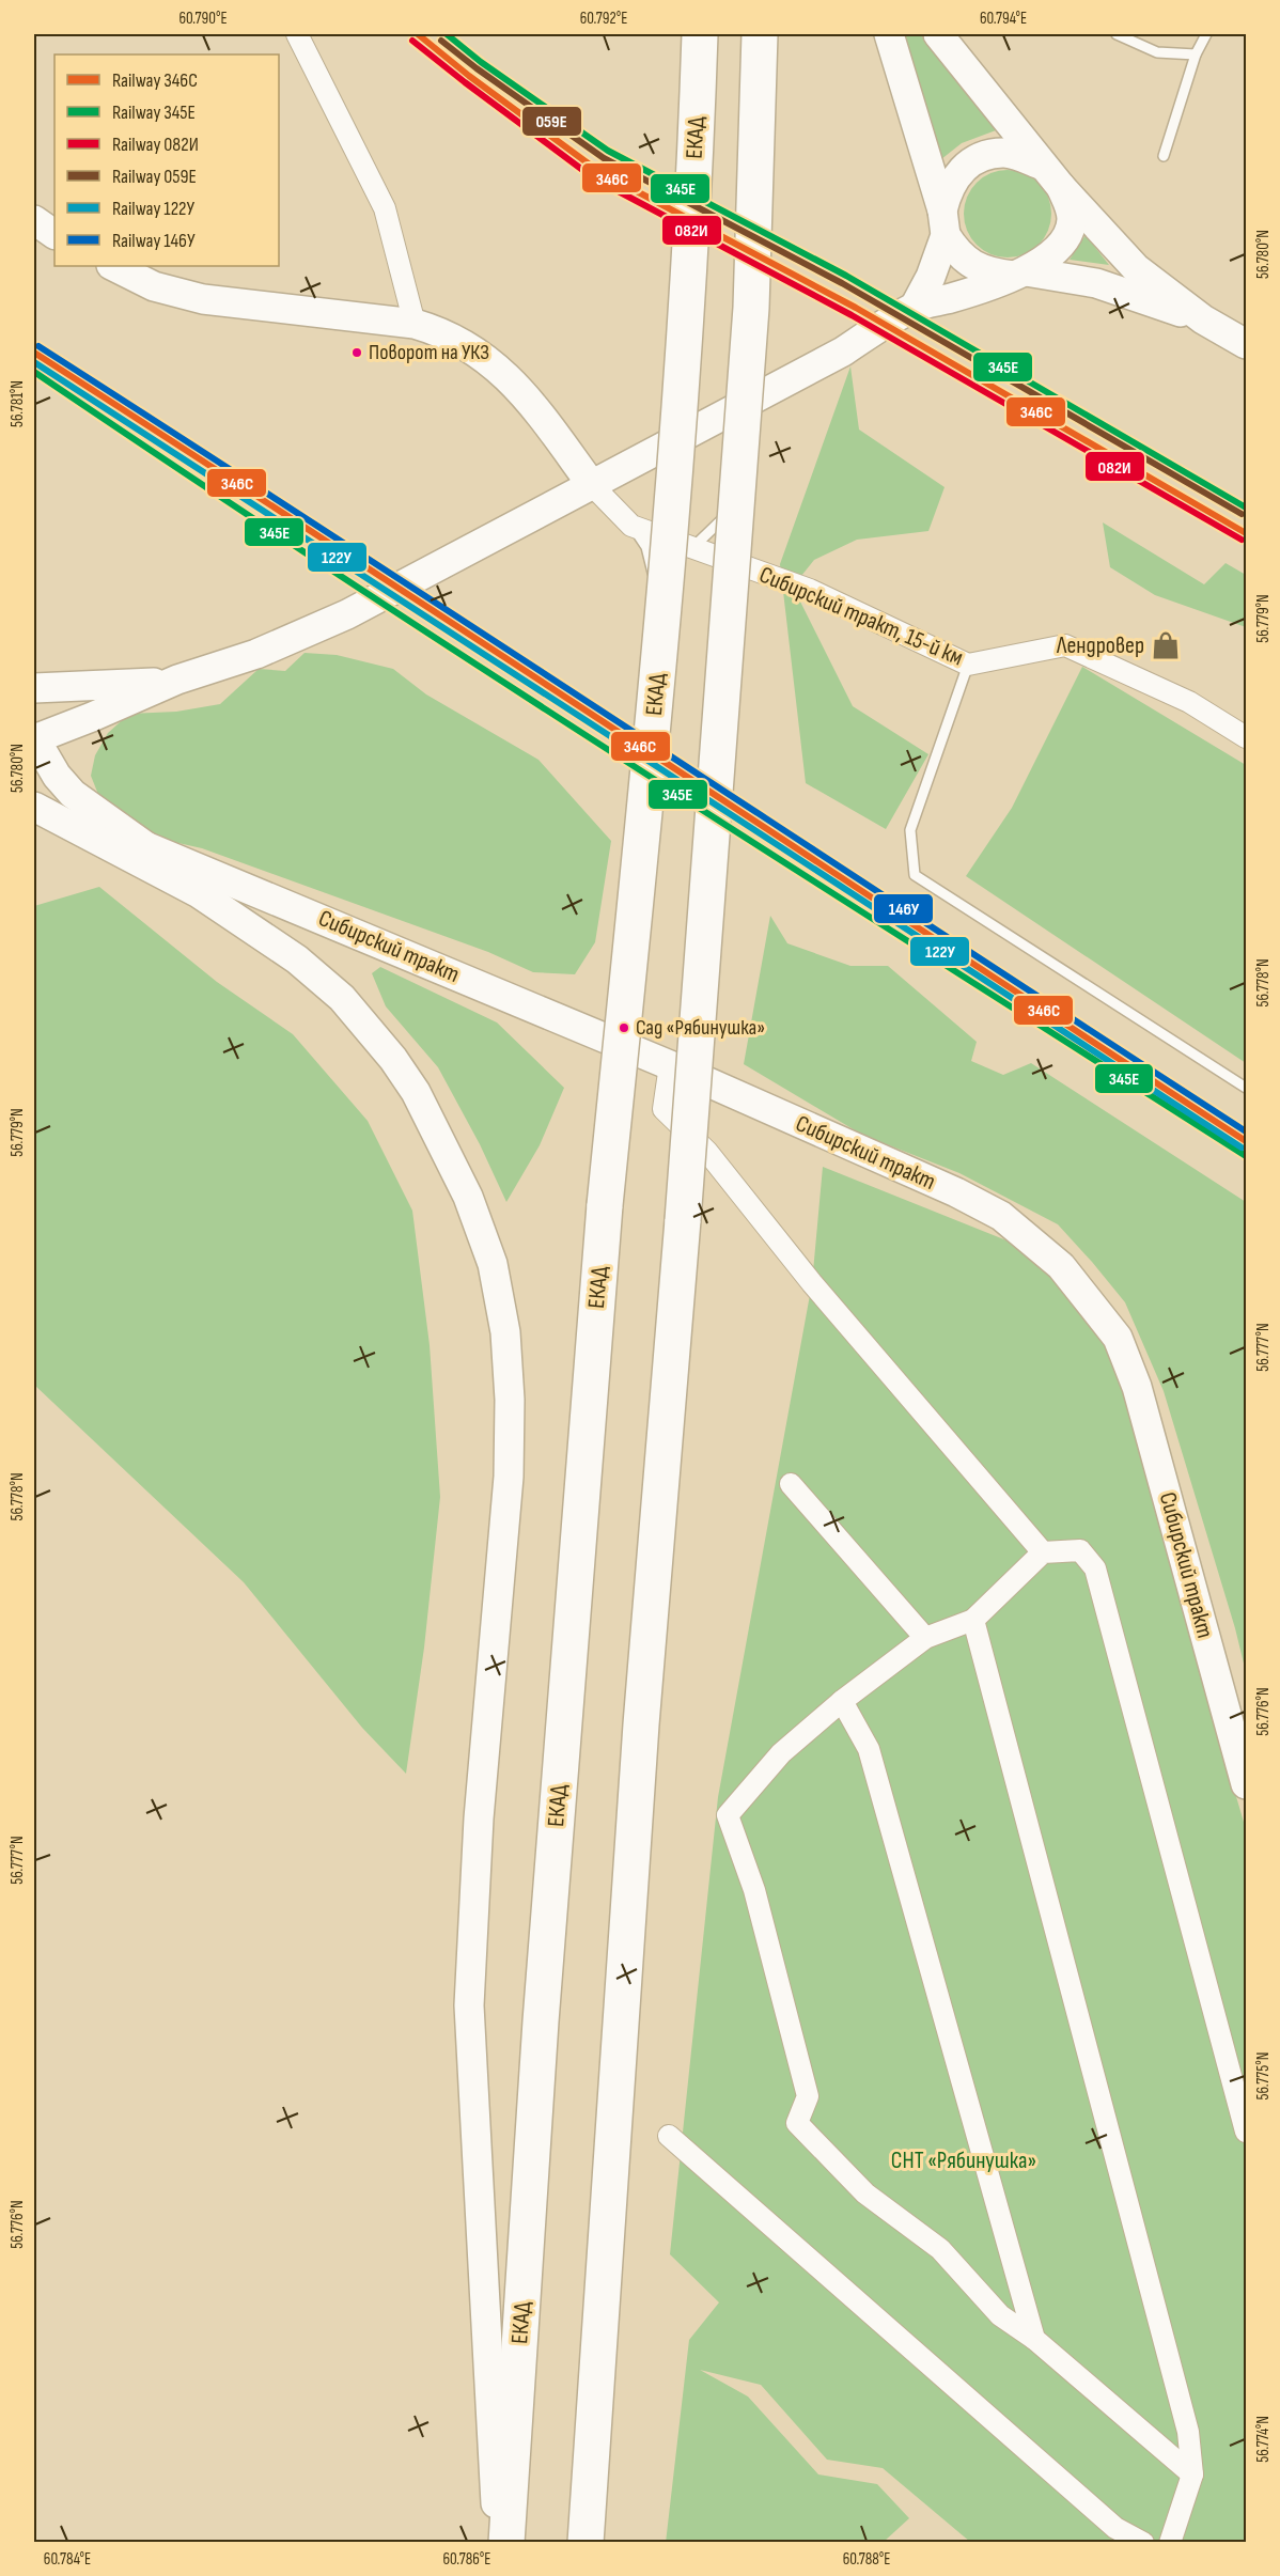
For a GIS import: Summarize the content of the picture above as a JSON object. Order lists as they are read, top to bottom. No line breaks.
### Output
{"streets":{"highway":["ЕКАД"],"main road":["Сибирский тракт"],"street":["Сибирский тракт, 15-й км"]},"parks":["СНТ «Рябинушка»"],"places":{"other":["Поворот на УКЗ","Сад «Рябинушка»"],"shop":["Лендровер"]},"lines":["rail line 346С","rail line 345Е","rail line 082И","rail line 059Е","rail line 146У","rail line 122У"],"legend":["Railway 346С","Railway 345Е","Railway 082И","Railway 059Е","Railway 122У","Railway 146У"],"coordinates":["60.790°E","60.792°E","60.794°E","56.780°N","56.781°N","56.779°N","56.778°N","56.777°N","56.776°N","56.775°N","56.774°N","60.784°E","60.786°E","60.788°E"]}
